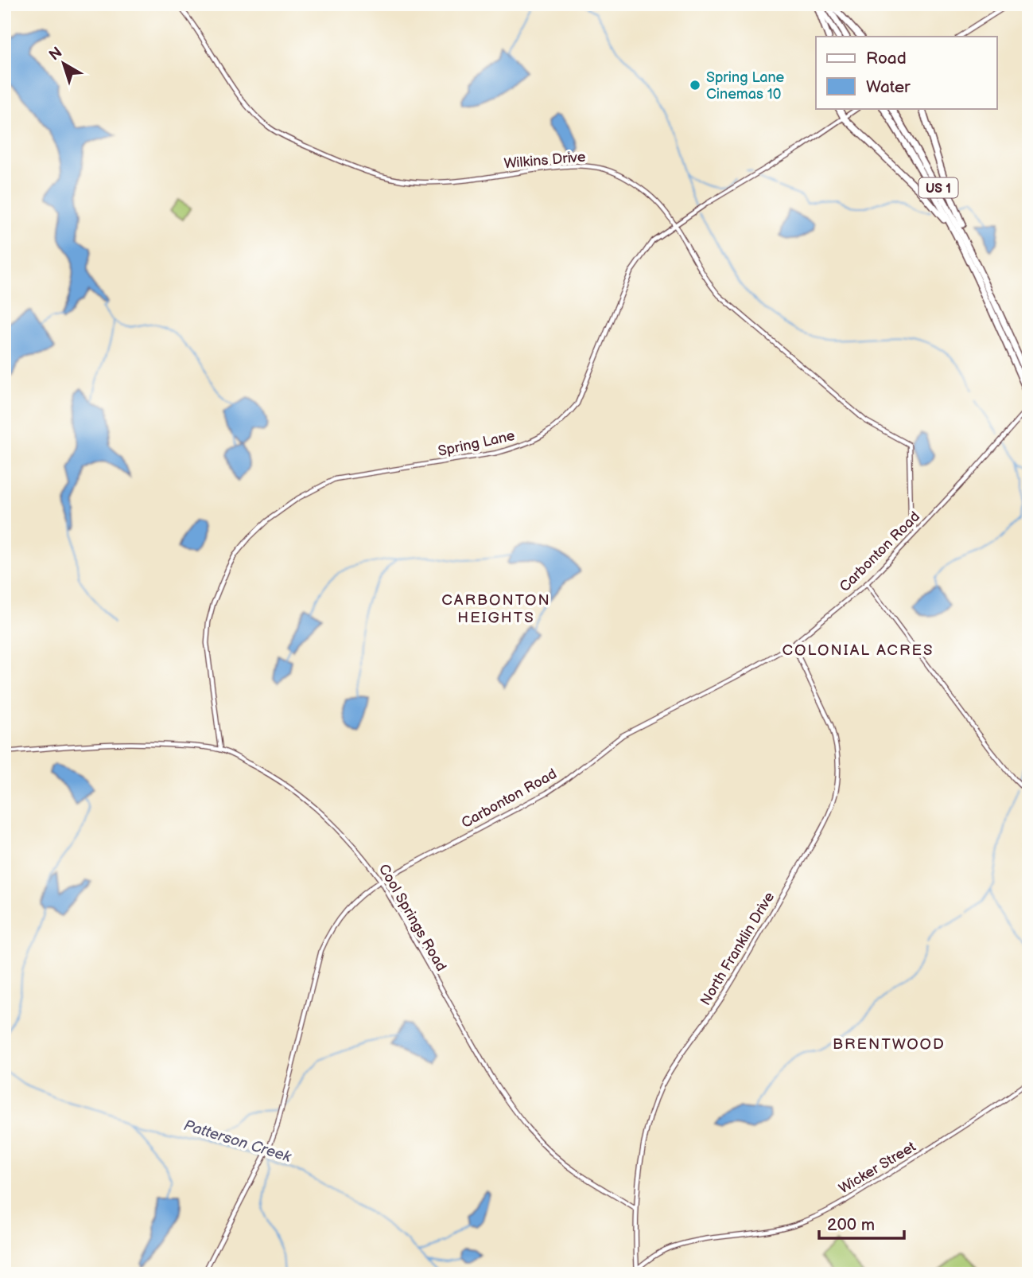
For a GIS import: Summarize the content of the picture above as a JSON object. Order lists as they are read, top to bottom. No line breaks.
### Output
{"streets":{"highway":["US 1"],"street":["Wilkins Drive","Spring Lane","Carbonton Road","Cool Springs Road","North Franklin Drive","Wicker Street"]},"crossings":[["Wilkins Drive","Spring Lane"],["Wilkins Drive","Carbonton Road"],["Spring Lane","Cool Springs Road"],["Carbonton Road","Cool Springs Road"],["Carbonton Road","North Franklin Drive"],["Cool Springs Road","North Franklin Drive"],["North Franklin Drive","Wicker Street"]],"districts":["CARBONTON HEIGHTS","COLONIAL ACRES","BRENTWOOD"],"water":["Patterson Creek"],"places":["Spring Lane Cinemas 10"],"legend":["Road","Water"],"scale_bar":"200 m","north":"top left"}
